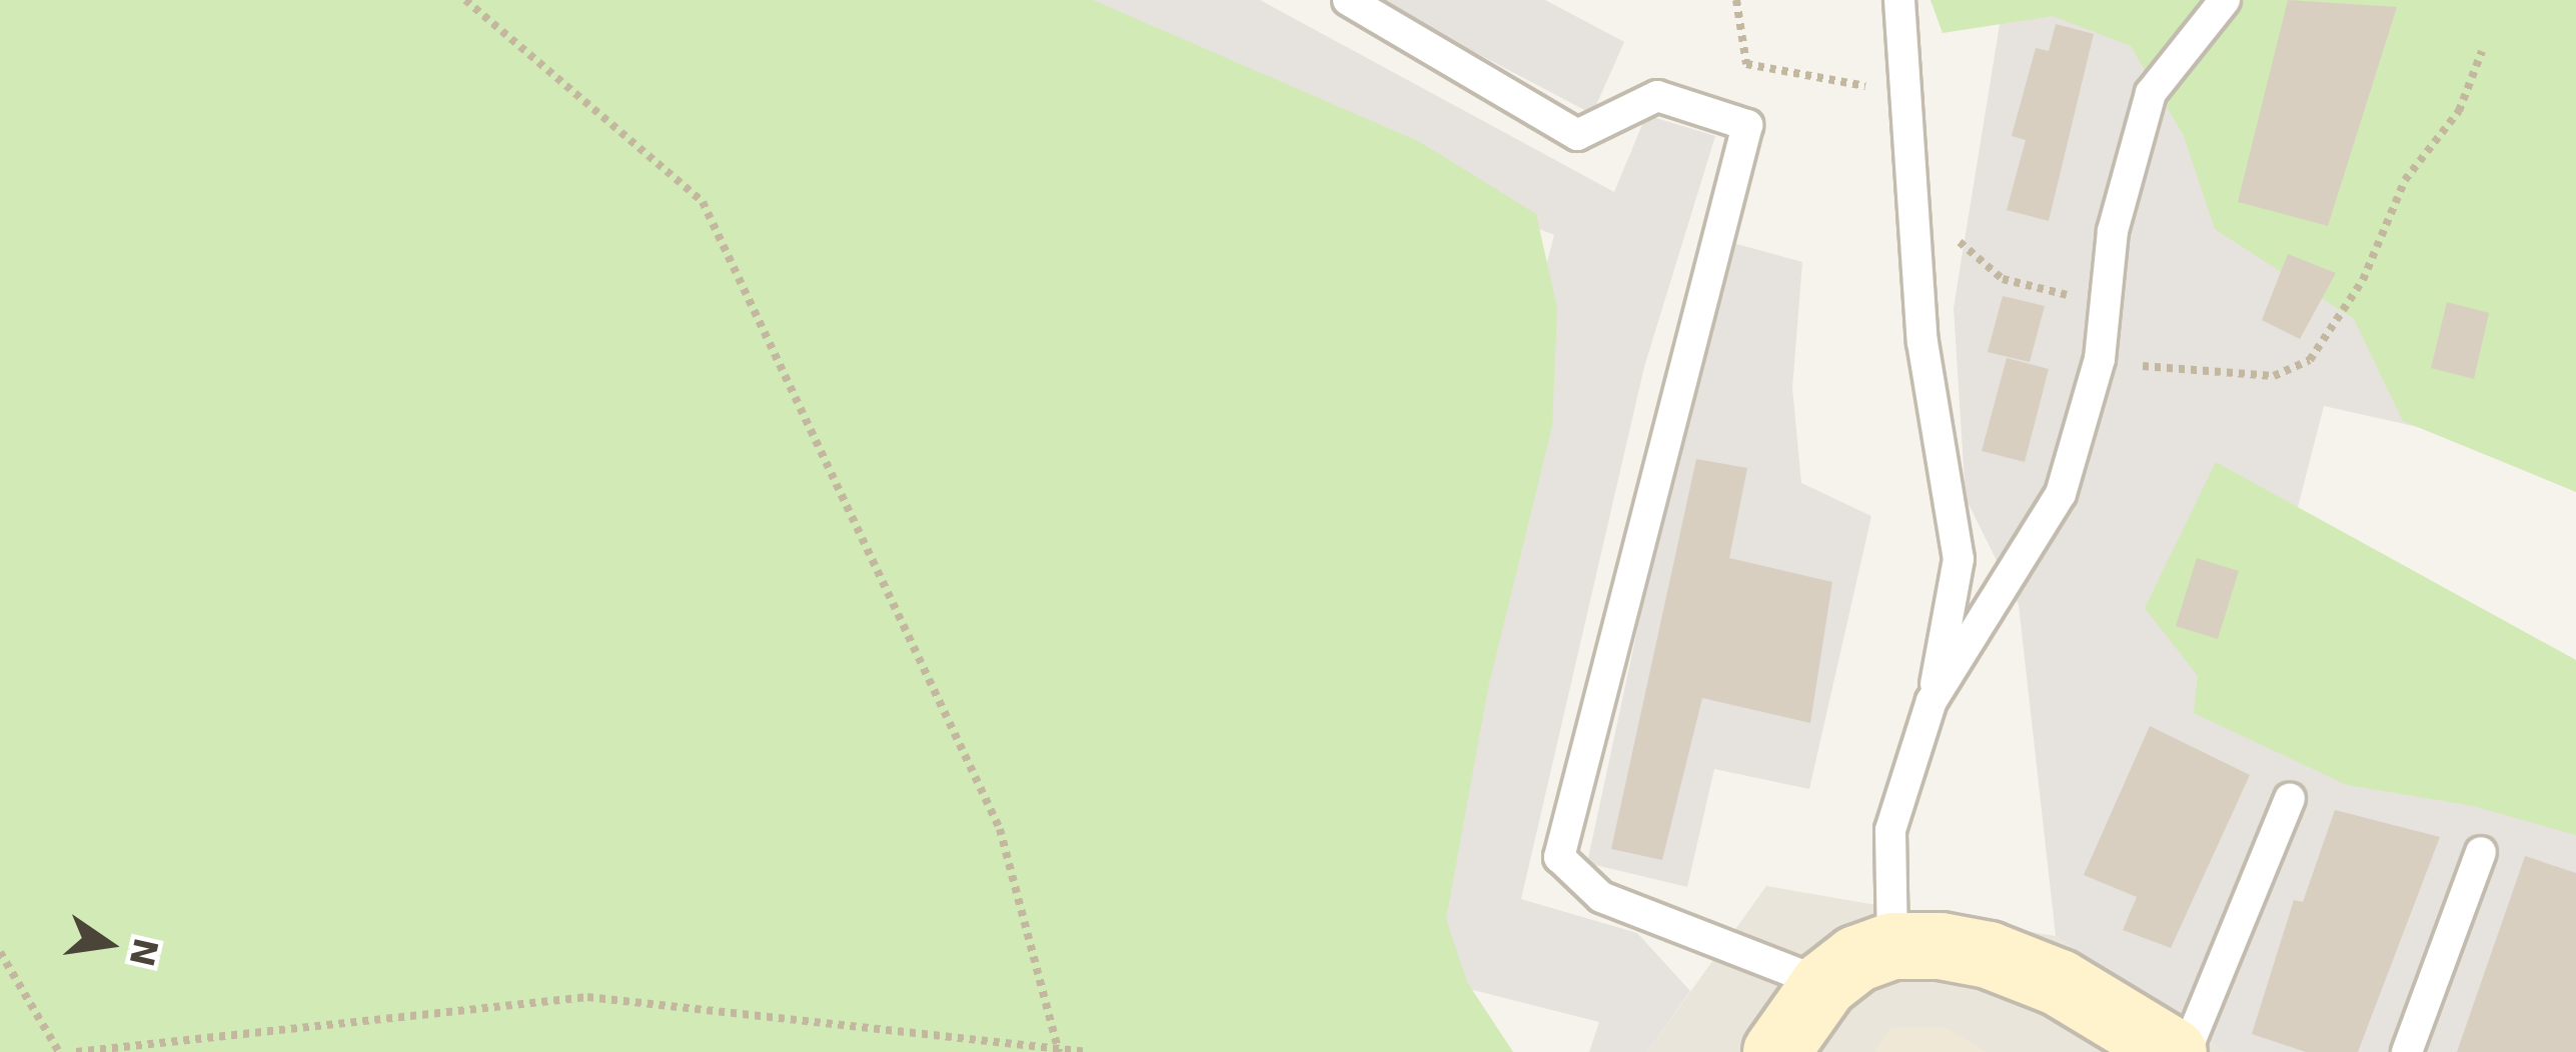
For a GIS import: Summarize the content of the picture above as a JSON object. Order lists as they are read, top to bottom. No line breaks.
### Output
{"north":"right"}
